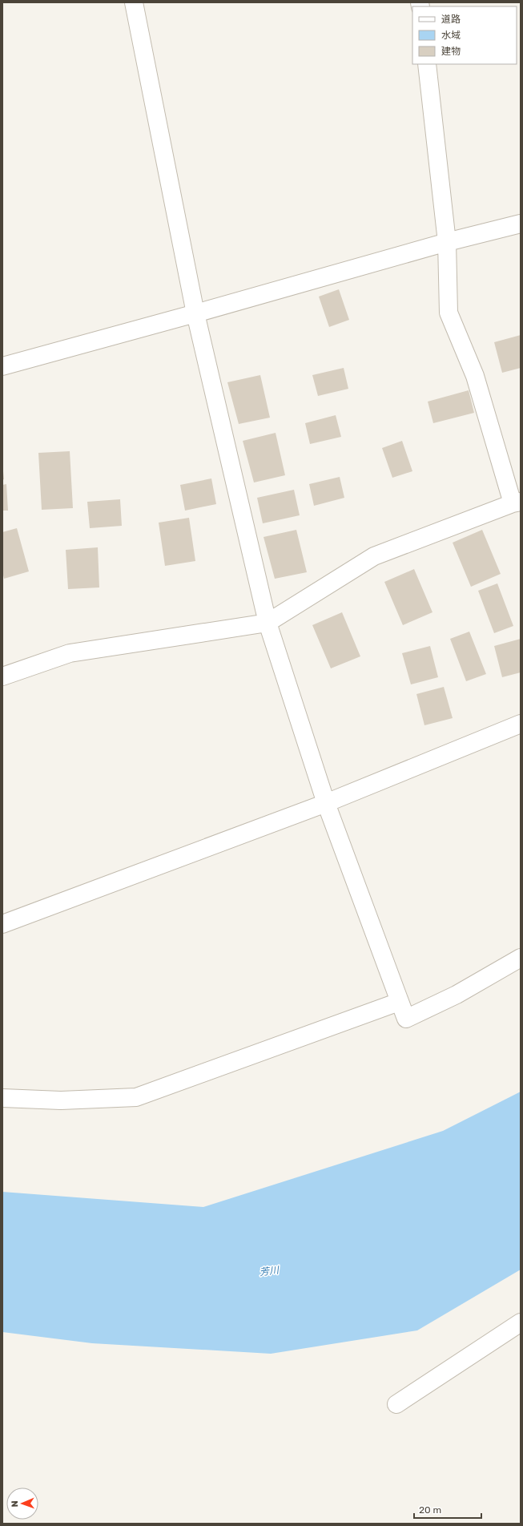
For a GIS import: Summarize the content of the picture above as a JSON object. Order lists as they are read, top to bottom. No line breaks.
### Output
{"water":["芳川"],"legend":["道路","水域","建物"],"scale_bar":"20 m","north":"left"}
